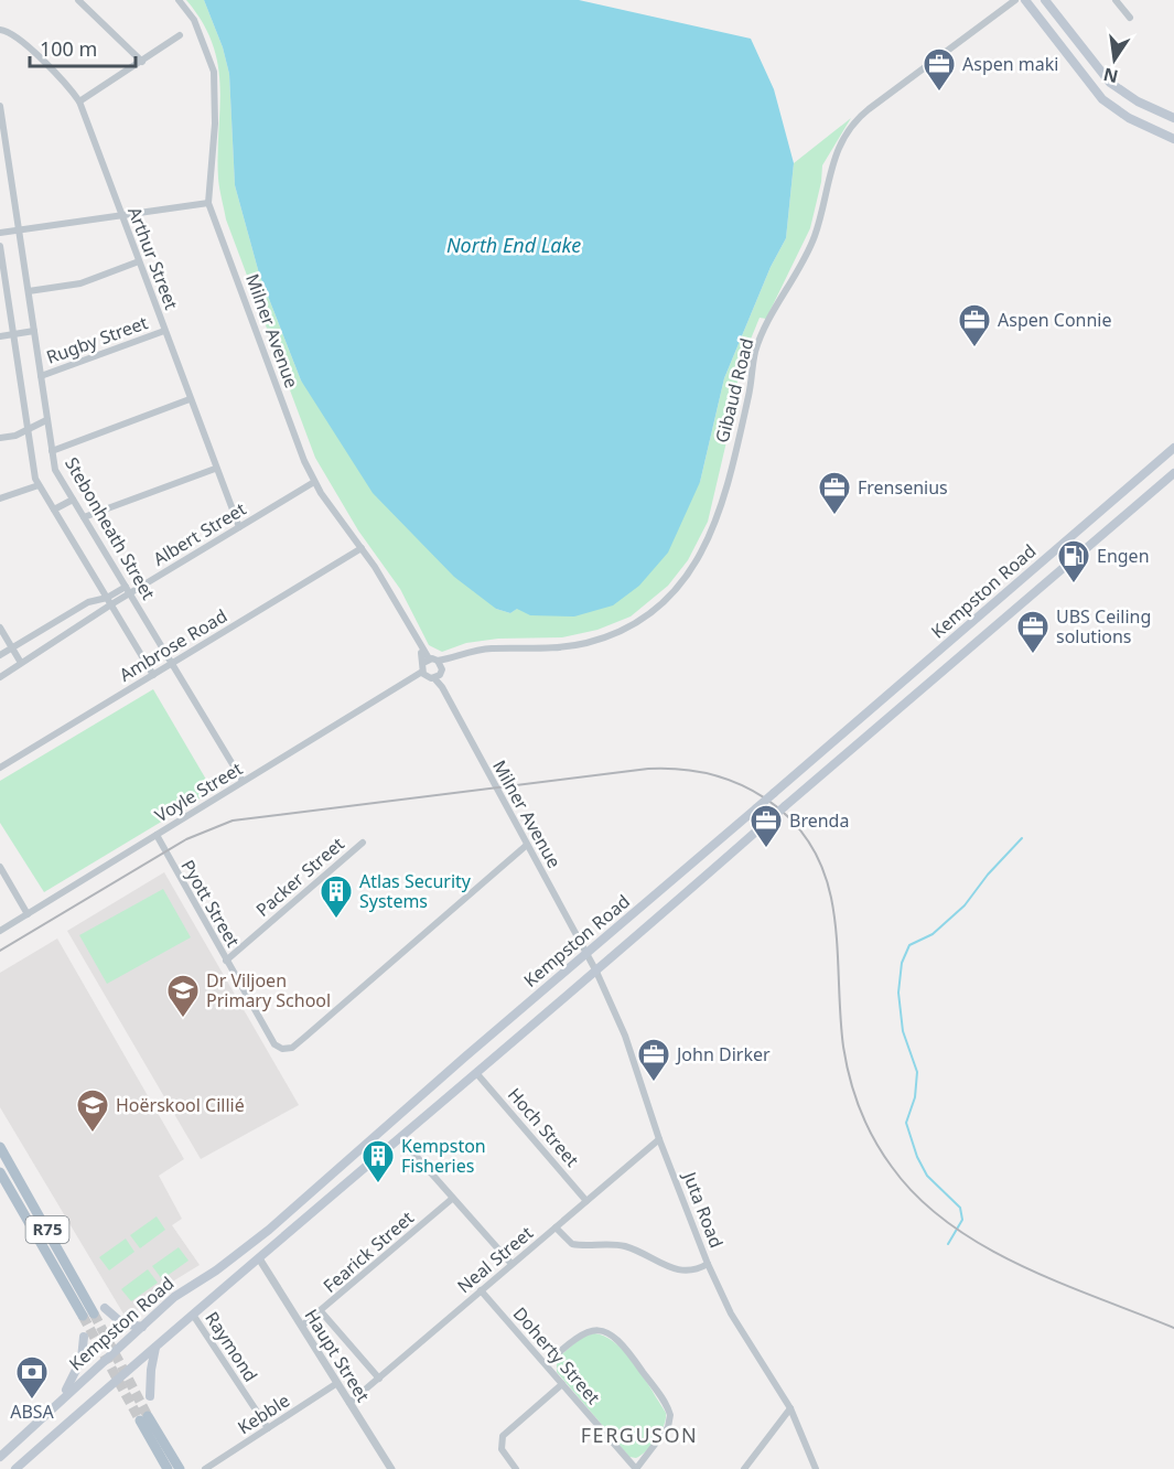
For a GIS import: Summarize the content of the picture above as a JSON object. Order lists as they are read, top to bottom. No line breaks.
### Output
{"streets":{"main road":["Kempston Road","R75"],"street":["Arthur Street","Milner Avenue","Rugby Street","Gibaud Road","Stebonheath Street","Albert Street","Ambrose Road","Voyle Street","Packer Street","Pyott Street","Hoch Street","Juta Road","Fearick Street","Neal Street","Raymond","Haupt Street","Doherty Street","Kebble"]},"crossings":[["Arthur Street","Rugby Street"],["Arthur Street","Albert Street"],["Milner Avenue","Albert Street"],["Milner Avenue","Kempston Road"],["Milner Avenue","Ambrose Road"],["Milner Avenue","Voyle Street"],["Milner Avenue","Pyott Street"],["Milner Avenue","Juta Road"],["Rugby Street","Stebonheath Street"],["Stebonheath Street","Albert Street"],["Stebonheath Street","Ambrose Road"],["Stebonheath Street","Voyle Street"],["Kempston Road","Hoch Street"],["Kempston Road","Juta Road"],["Kempston Road","Raymond"],["Kempston Road","Haupt Street"],["Voyle Street","Pyott Street"],["Packer Street","Pyott Street"],["Hoch Street","Neal Street"],["Juta Road","Neal Street"],["Fearick Street","Haupt Street"],["Neal Street","Haupt Street"],["Neal Street","Doherty Street"],["Raymond","Kebble"],["Haupt Street","Kebble"]],"districts":["FERGUSON"],"water":["North End Lake"],"places":{"office":["Aspen maki","Aspen Connie","Frensenius","UBS Ceiling solutions","Brenda","John Dirker"],"fuel station":["Engen"],"building":["Atlas Security Systems","Kempston Fisheries"],"school or university":["Dr Viljoen Primary School","Hoërskool Cillié"],"bank":["ABSA"]},"scale_bar":"100 m","north":"bottom"}
